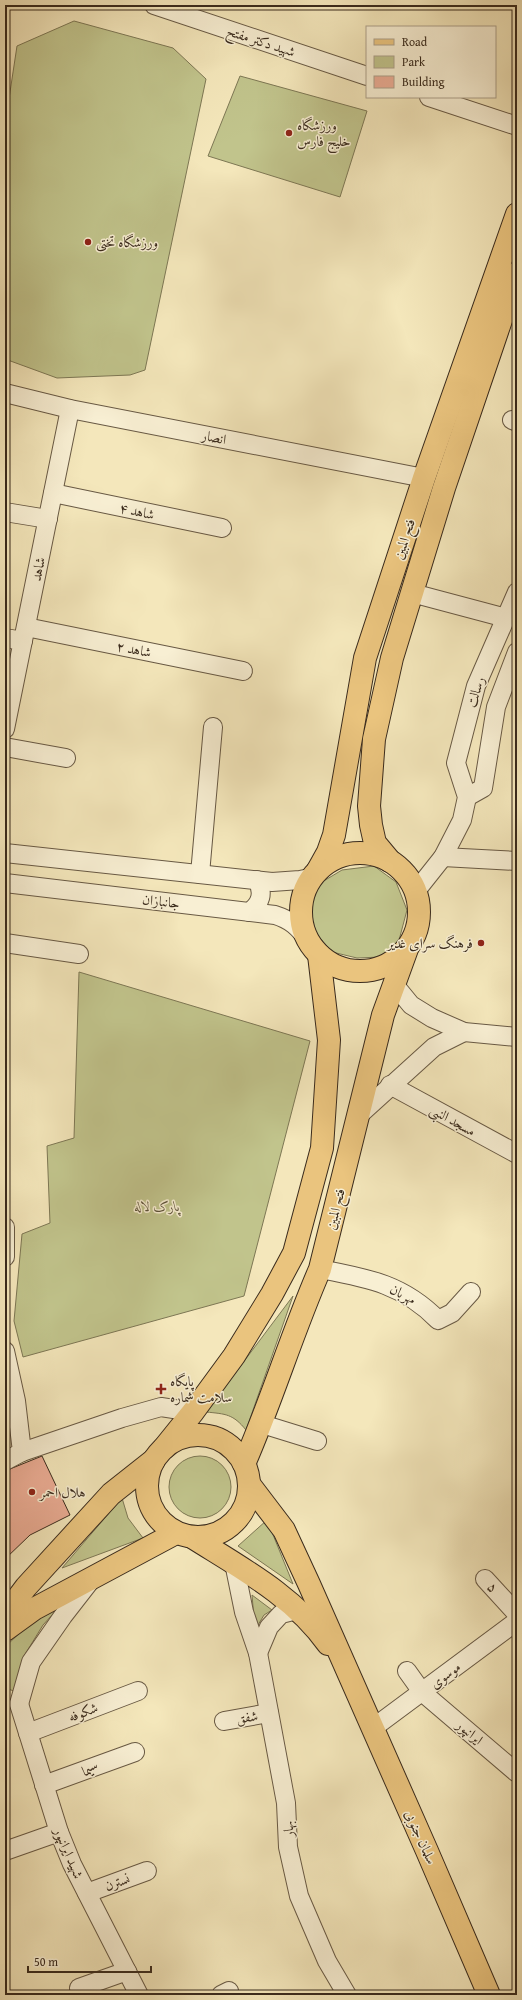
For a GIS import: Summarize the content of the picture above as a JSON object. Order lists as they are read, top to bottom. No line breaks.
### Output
{"streets":{"main road":["فتح المبین","سلمان جنوبی"],"street":["شهید دکتر مفتح","انصار","شاهد ۴","شاهد","شاهد ۲","رسالت","جانبازان","مسجد النبی","مهربان","۵","موسوی","شکوفه","شفق","ایرانپور","سیما","بهار","شهید ایرانپور","نسترن"]},"crossings":[["انصار","فتح المبین"],["انصار","شاهد"],["شاهد ۴","شاهد"],["فتح المبین","جانبازان"],["فتح المبین","مهربان"],["شاهد","شاهد ۲"],["موسوی","ایرانپور"],["موسوی","سلمان جنوبی"],["شکوفه","شهید ایرانپور"],["شفق","بهار"],["سیما","شهید ایرانپور"],["شهید ایرانپور","نسترن"]],"parks":["پارک لاله"],"places":{"other":["ورزشگاه خلیج فارس","ورزشگاه تختی","فرهنگ سرای غدیر","هلال احمر"],"health":["پایگاه سلامت شماره"]},"legend":["Road","Park","Building"],"scale_bar":"50 m"}
